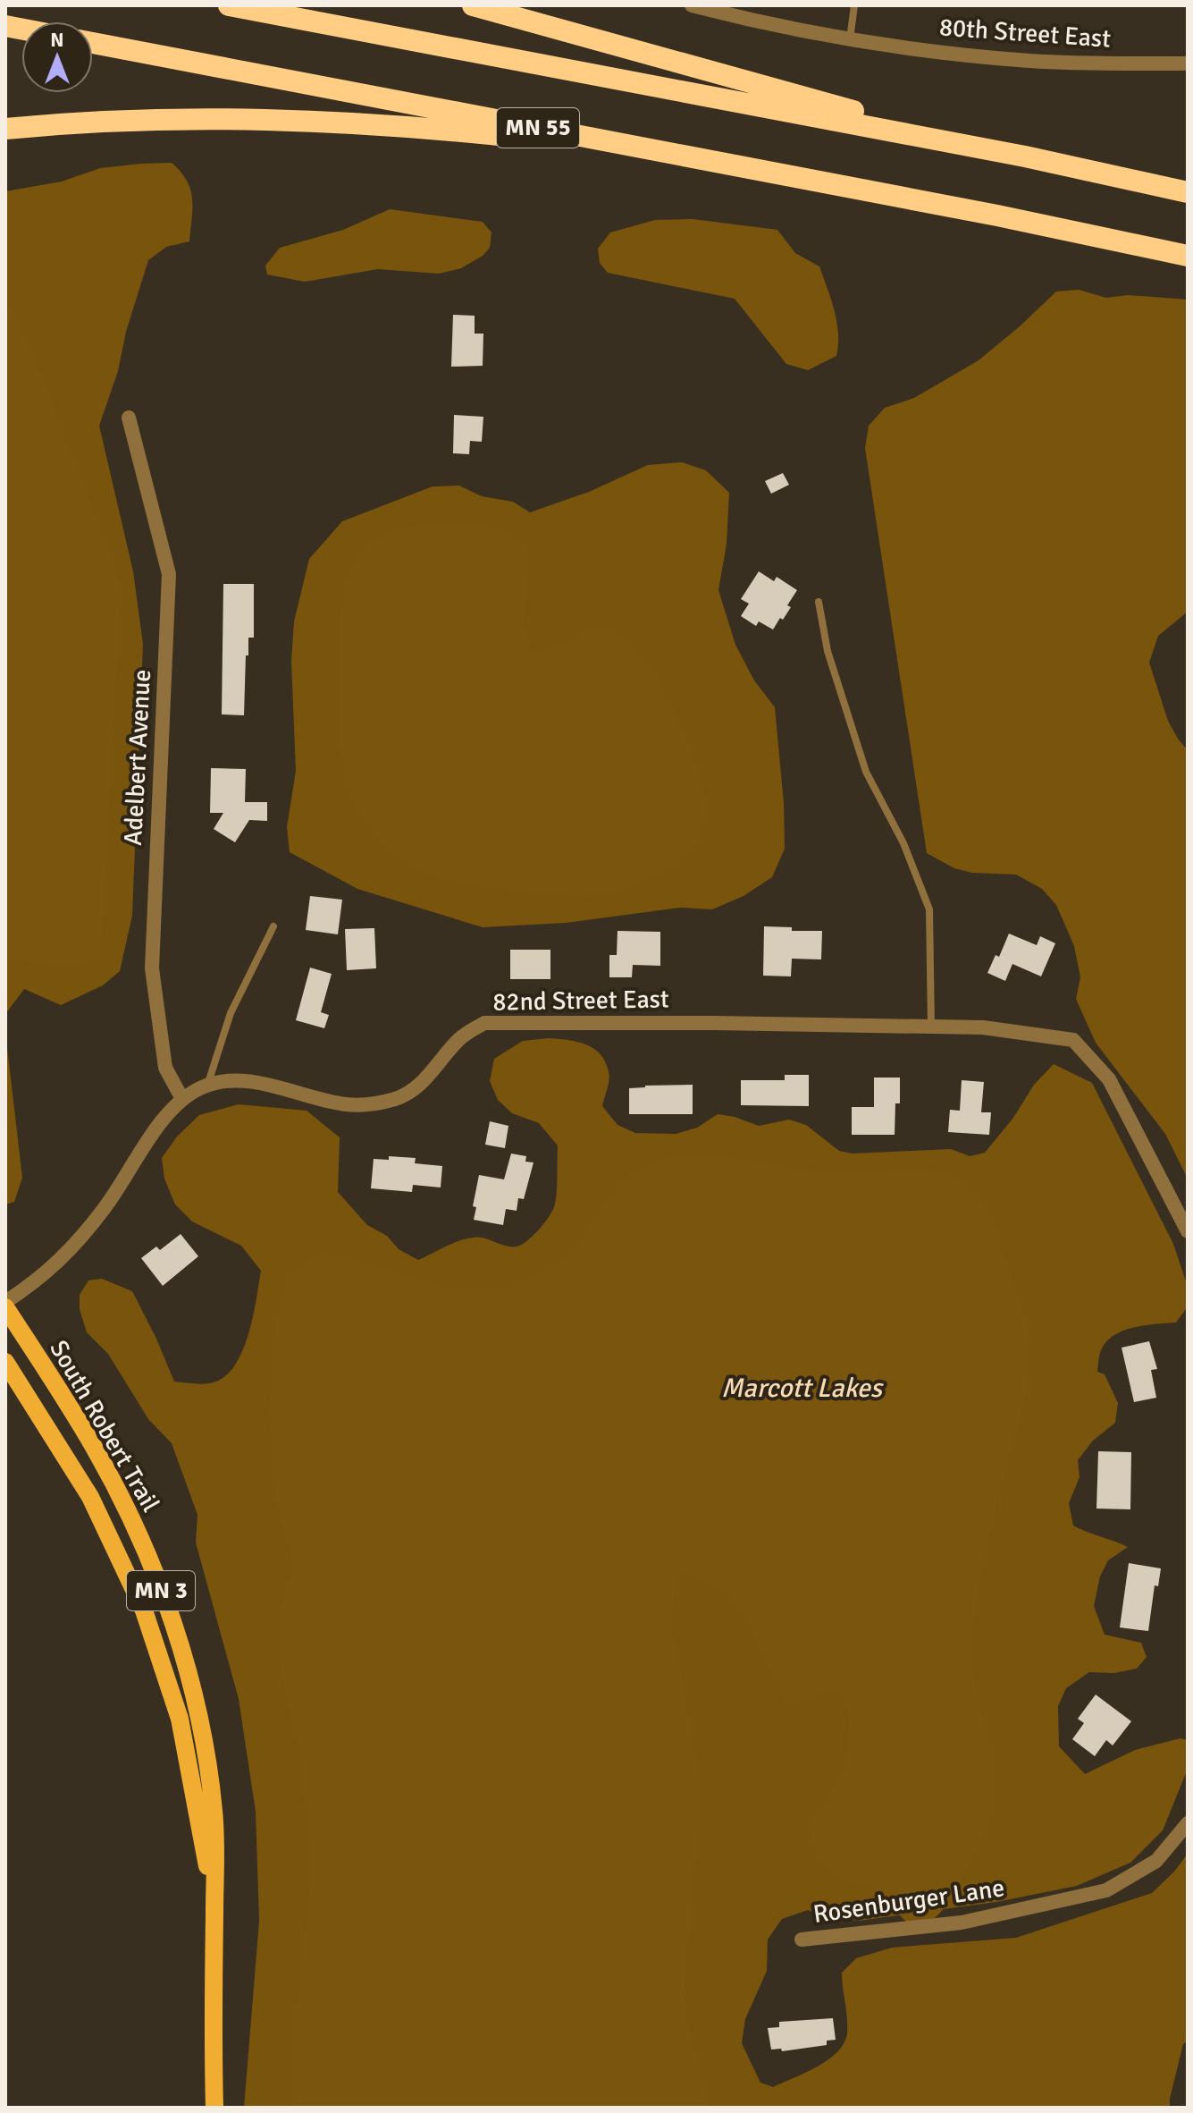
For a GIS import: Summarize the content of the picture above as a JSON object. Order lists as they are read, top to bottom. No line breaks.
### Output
{"streets":{"highway":["MN 55"],"main road":["South Robert Trail","MN 3"],"street":["80th Street East","Adelbert Avenue","82nd Street East","Rosenburger Lane"]},"crossings":[["Adelbert Avenue","82nd Street East"],["82nd Street East","South Robert Trail"]],"water":["Marcott Lakes"],"north":"top"}
